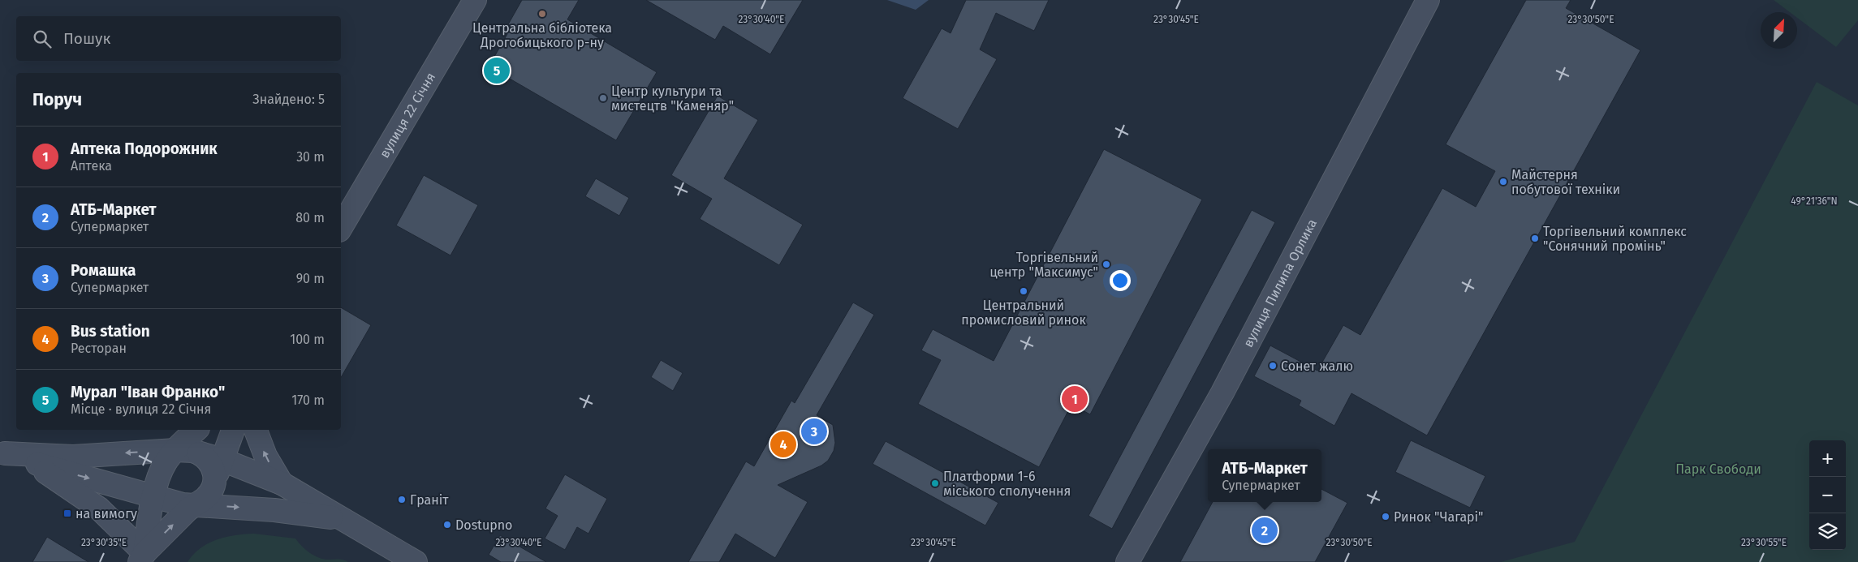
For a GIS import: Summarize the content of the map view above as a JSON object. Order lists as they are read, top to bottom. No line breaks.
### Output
{"streets":{"main road":["вулиця 22 Січня","вулиця Пилипа Орлика"]},"parks":["Парк Свободи"],"places":{"other":["Центральна бібліотека Дрогобицького р-ну","Центр культури та мистецтв \"Каменяр\"","Майстерня побутової техніки","Торгівельний комплекс \"Сонячний промінь\"","Торгівельний центр \"Максимус\"","Центральний промисловий ринок","Сонет жалю","Платформи 1-6 міського сполучення","Граніт","Ринок \"Чагарі\"","Dostupno"],"transit":["на вимогу"]},"north":"top right","page":{"search":"Пошук","pins":["5","1","3","4","2"],"heading":["Поруч","Знайдено: 5"],"list":[{"mark":"1","name":"Аптека Подорожник","note":"Аптека","value":"30 m"},{"mark":"2","name":"АТБ-Маркет","note":"Супермаркет","value":"80 m"},{"mark":"3","name":"Ромашка","note":"Супермаркет","value":"90 m"},{"mark":"4","name":"Bus station","note":"Ресторан","value":"100 m"},{"mark":"5","name":"Мурал \"Іван Франко\"","note":"Місце · вулиця 22 Січня","value":"170 m"}],"map_buttons":["+","−"],"popup":["АТБ-Маркет","Супермаркет"]},"coordinates":["23°30'40\"E","23°30'50\"E","23°30'45\"E","49°21'36\"N","23°30'35\"E","23°30'55\"E"]}
